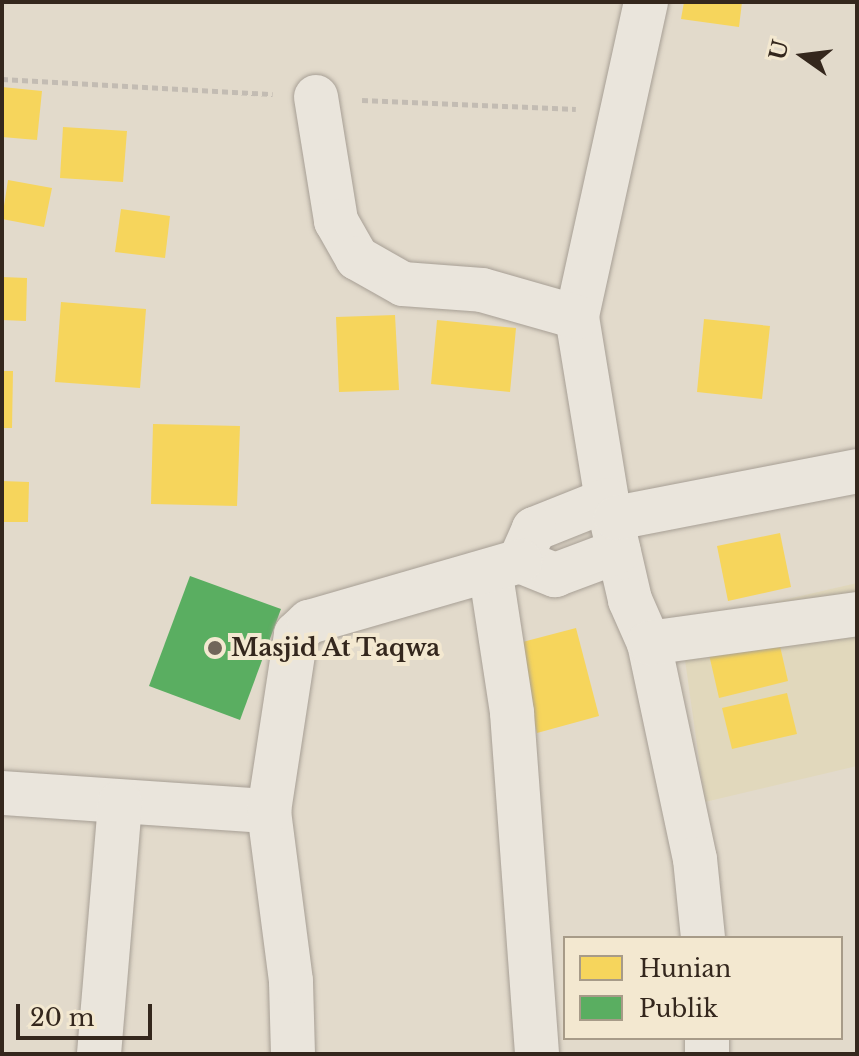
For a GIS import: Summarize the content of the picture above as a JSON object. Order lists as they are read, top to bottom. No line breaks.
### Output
{"places":["Masjid At Taqwa"],"legend":["Hunian","Publik"],"scale_bar":"20 m","north":"left"}
